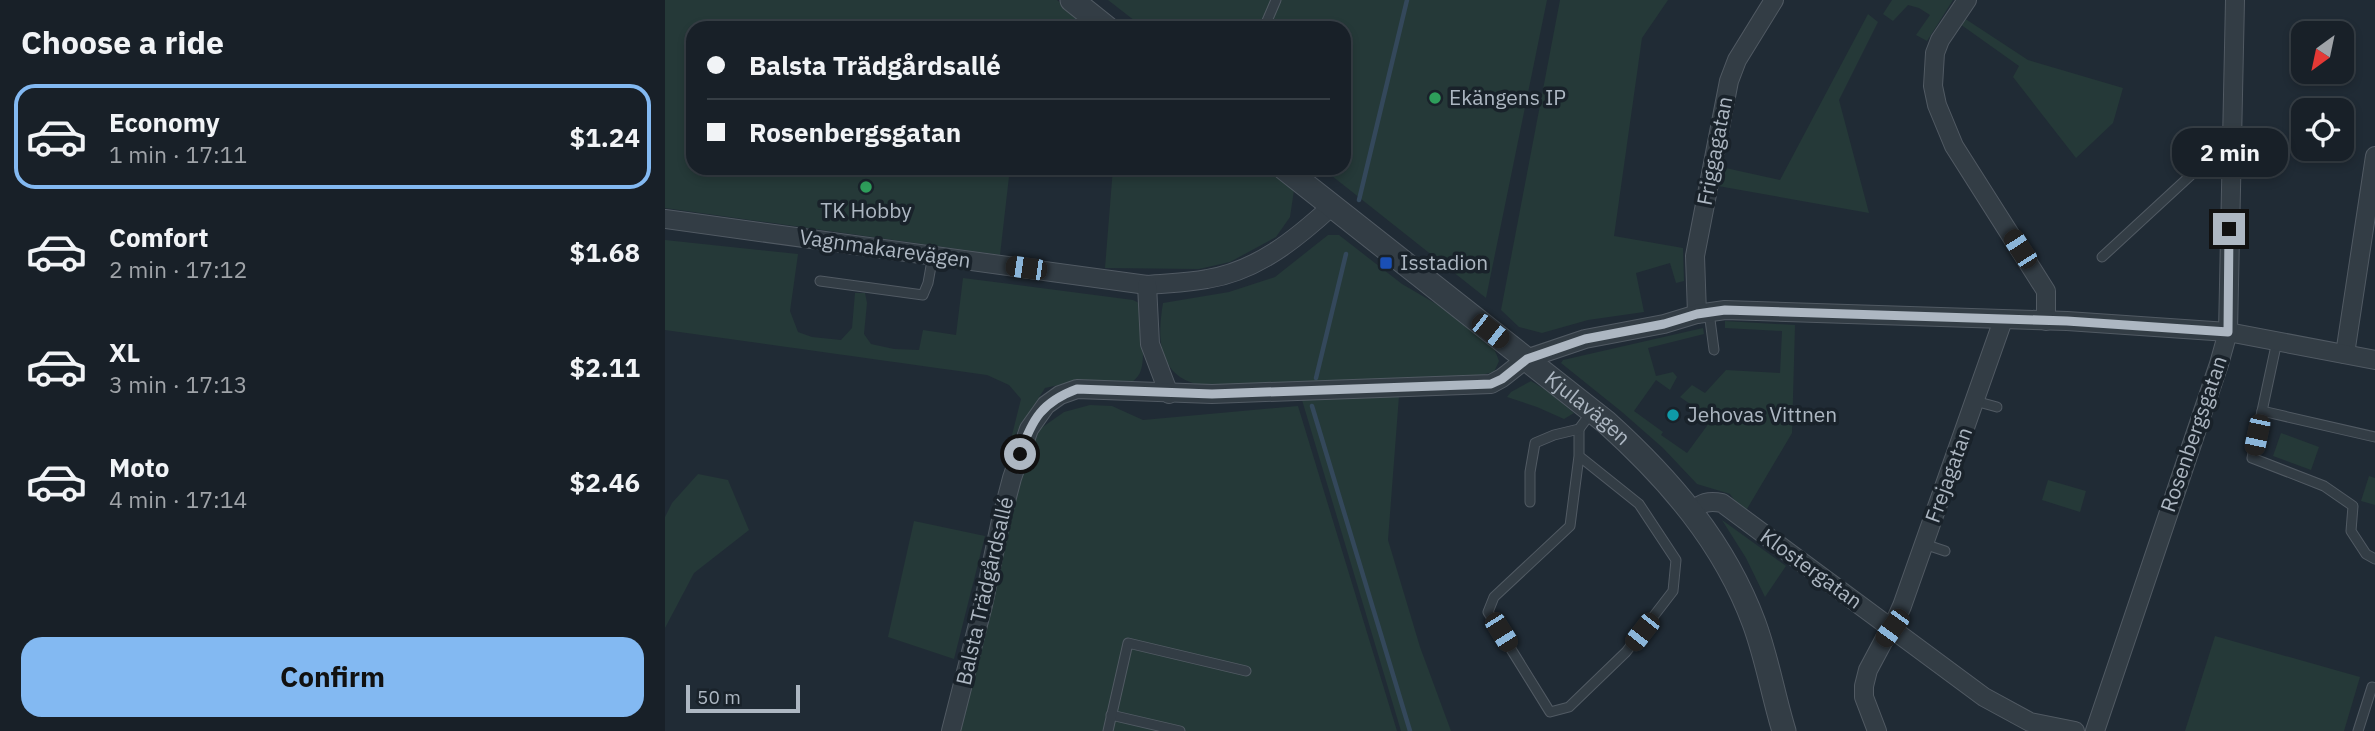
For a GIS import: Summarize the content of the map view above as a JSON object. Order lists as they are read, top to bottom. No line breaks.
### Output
{"streets":{"street":["Friggagatan","Vagnmakarevägen","Kjulavägen","Rosenbergsgatan","Frejagatan","Klostergatan","Balsta Trädgårdsallé"]},"crossings":[["Friggagatan","Balsta Trädgårdsallé"],["Vagnmakarevägen","Kjulavägen"],["Kjulavägen","Klostergatan"],["Kjulavägen","Balsta Trädgårdsallé"],["Rosenbergsgatan","Balsta Trädgårdsallé"],["Frejagatan","Klostergatan"],["Frejagatan","Balsta Trädgårdsallé"]],"places":{"other":["Ekängens IP","TK Hobby","Jehovas Vittnen"],"transit":["Isstadion"]},"scale_bar":"50 m","north":"bottom left","page":{"heading":"Choose a ride","banner":["Balsta Trädgårdsallé","Rosenbergsgatan"],"list":[{"name":"Economy","note":"1 min · 17:11","value":"$1.24"},{"name":"Comfort","note":"2 min · 17:12","value":"$1.68"},{"name":"XL","note":"3 min · 17:13","value":"$2.11"},{"name":"Moto","note":"4 min · 17:14","value":"$2.46"}],"bubble":"2 min","buttons":"Confirm","scale":"50 m"}}
